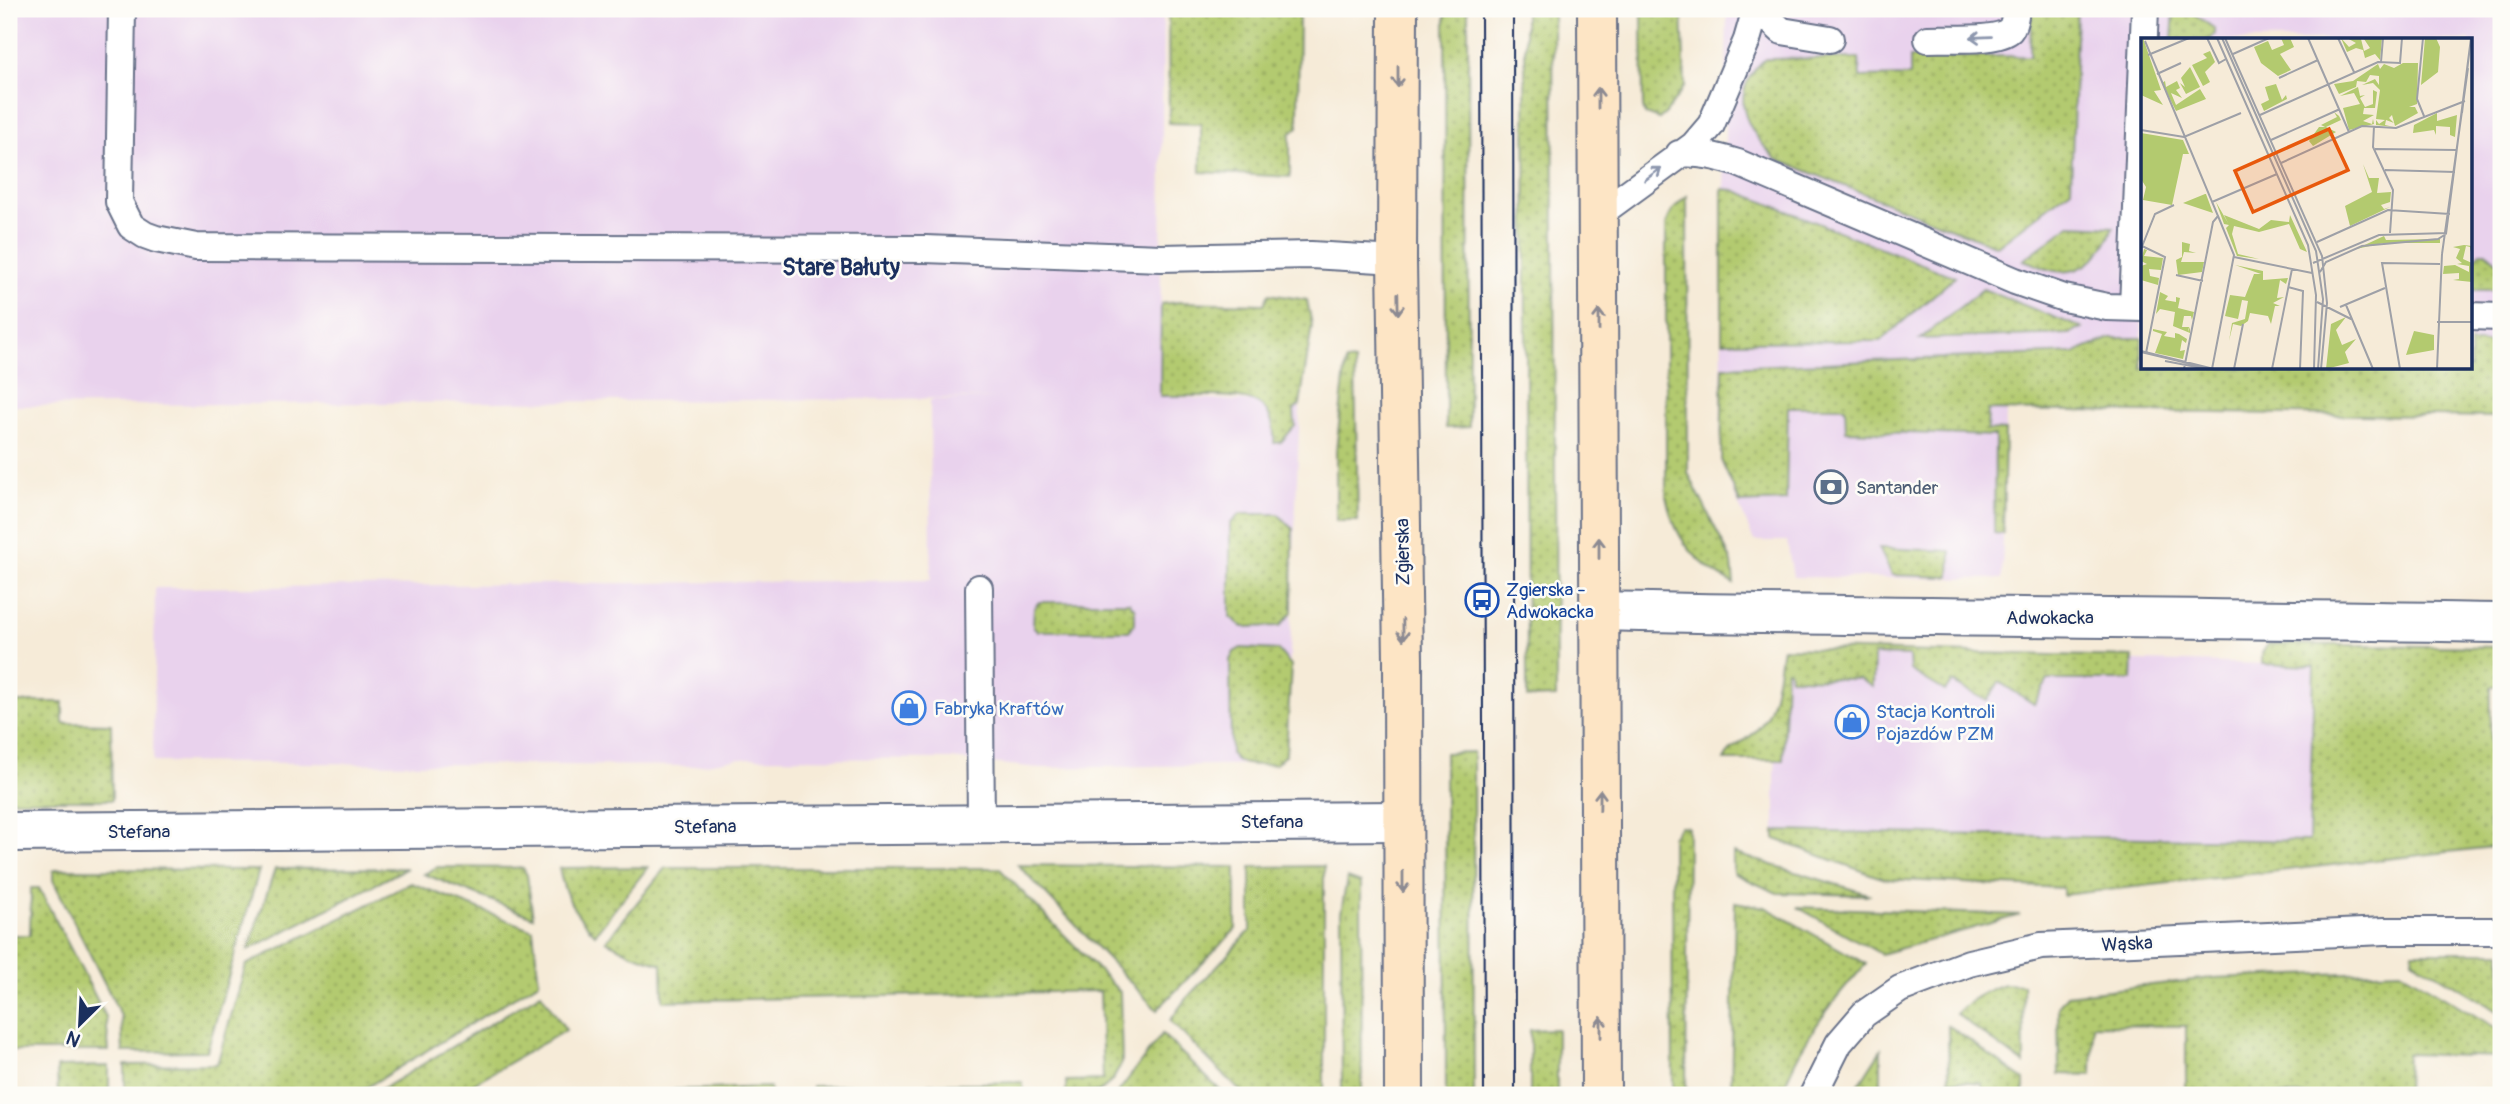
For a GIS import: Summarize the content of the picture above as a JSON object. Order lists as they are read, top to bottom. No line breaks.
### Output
{"streets":{"main road":["Zgierska"],"street":["Adwokacka","Stefana"],"lane":["Wąska"]},"crossings":[["Zgierska","Stefana"]],"districts":["Stare Bałuty"],"places":{"bank":["Santander"],"bus stop":["Zgierska - Adwokacka"],"shop":["Fabryka Kraftów","Stacja Kontroli Pojazdów PZM"]},"north":"bottom left"}
